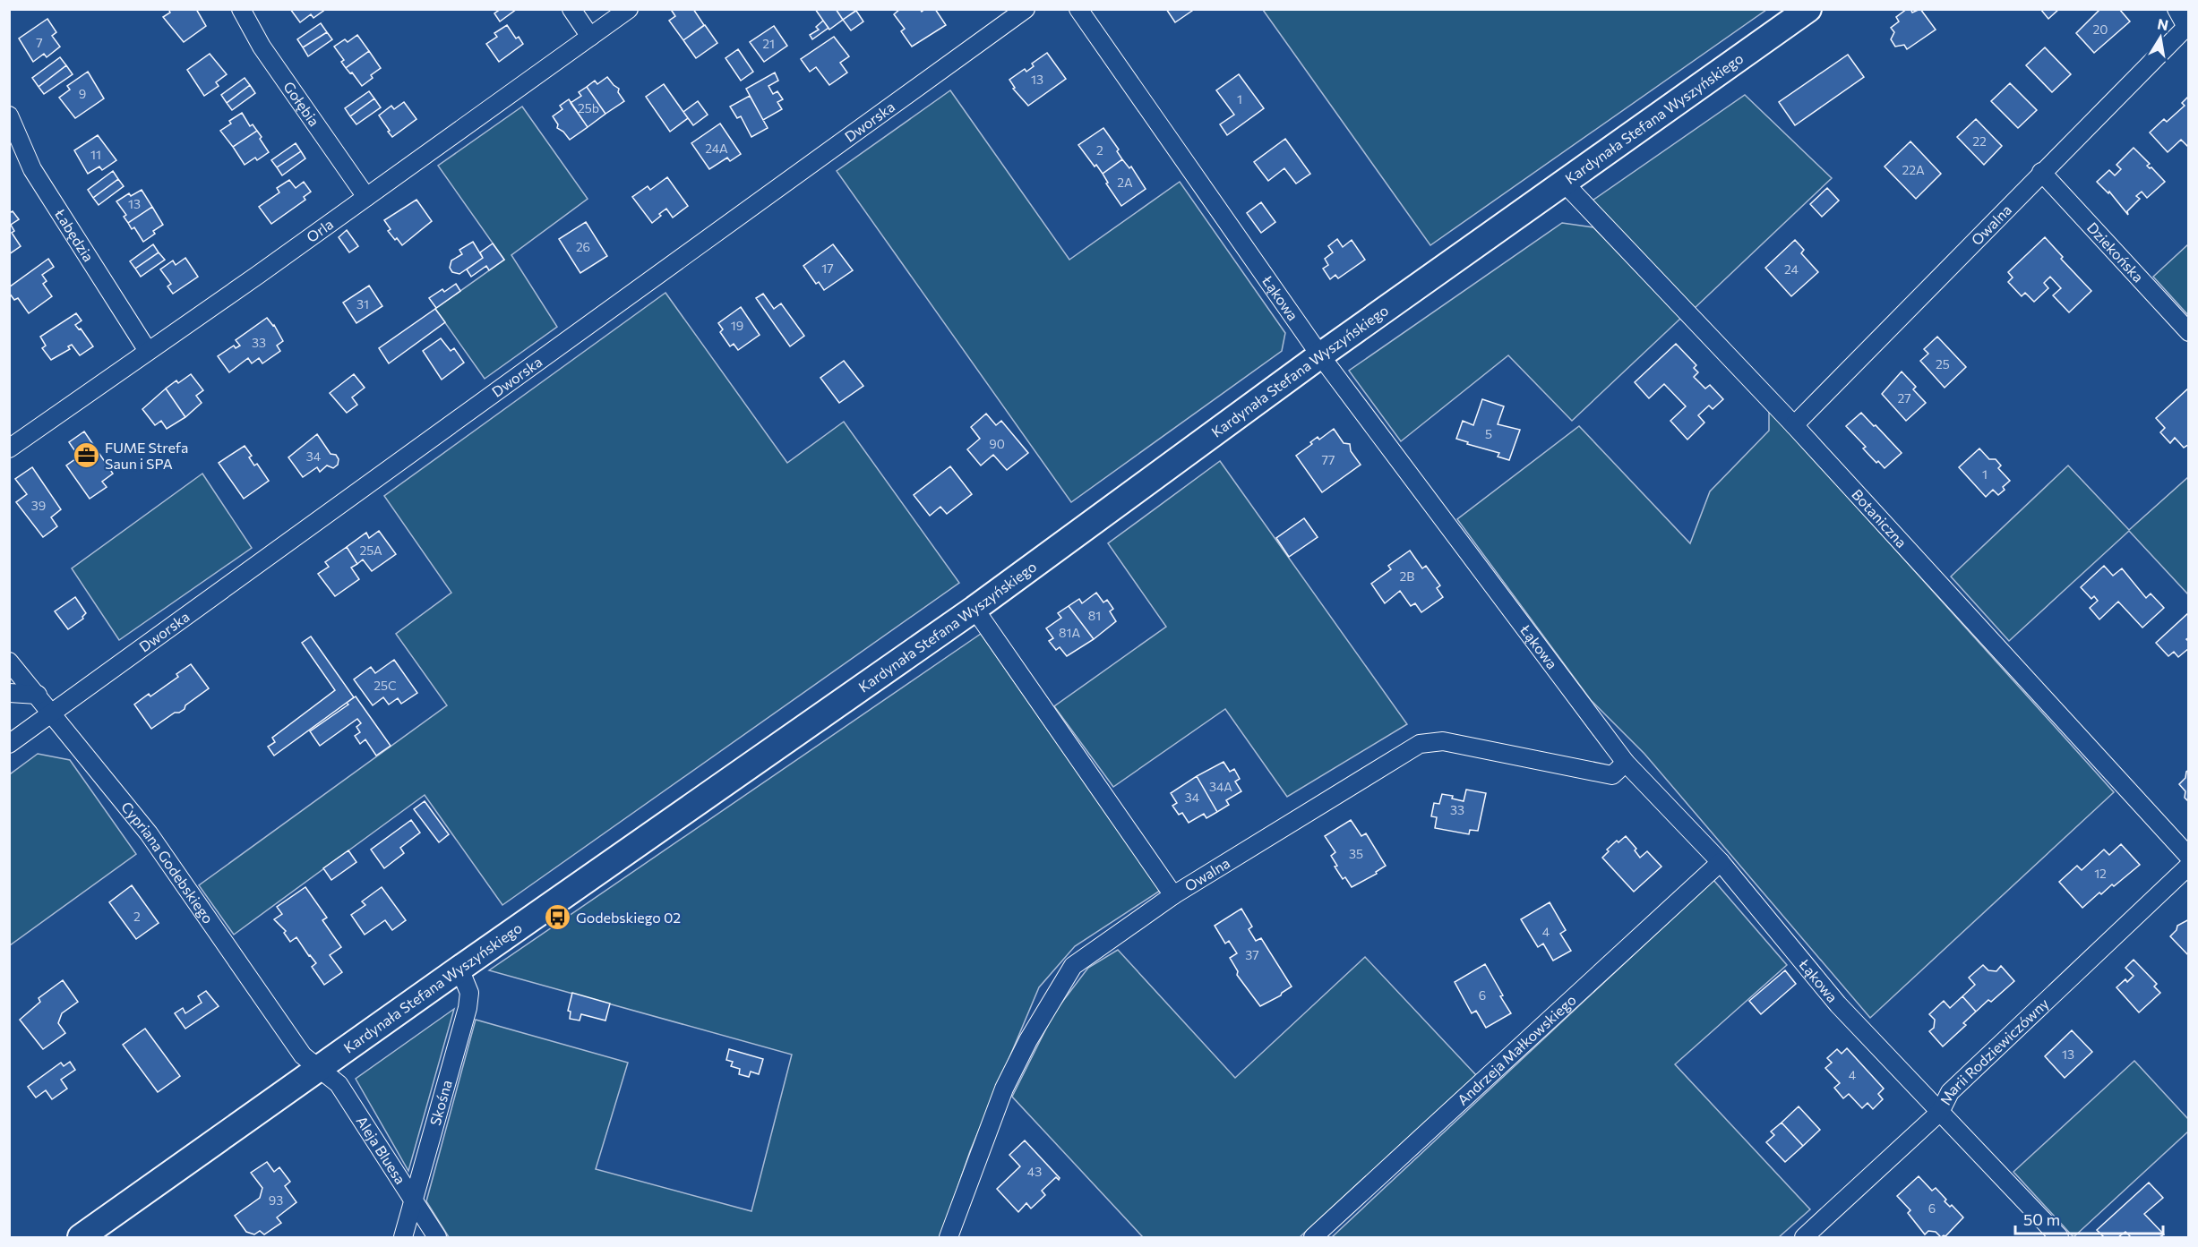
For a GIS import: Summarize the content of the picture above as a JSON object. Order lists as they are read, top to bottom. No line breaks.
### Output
{"streets":{"main road":["Kardynała Stefana Wyszyńskiego"],"street":["Gołębia","Dworska","Owalna","Orla","Łabędzia","Dziekońska","Łąkowa","Botaniczna","Cypriana Godebskiego","Andrzeja Małkowskiego","Marii Rodziewiczówny","Skośna","Aleja Bluesa"]},"crossings":[["Gołębia","Orla"],["Kardynała Stefana Wyszyńskiego","Łąkowa"],["Kardynała Stefana Wyszyńskiego","Botaniczna"],["Kardynała Stefana Wyszyńskiego","Cypriana Godebskiego"],["Kardynała Stefana Wyszyńskiego","Skośna"],["Kardynała Stefana Wyszyńskiego","Aleja Bluesa"],["Dworska","Cypriana Godebskiego"],["Owalna","Dziekońska"],["Owalna","Łąkowa"],["Owalna","Botaniczna"],["Orla","Łabędzia"],["Łąkowa","Andrzeja Małkowskiego"],["Łąkowa","Marii Rodziewiczówny"],["Cypriana Godebskiego","Aleja Bluesa"],["Skośna","Aleja Bluesa"]],"places":{"office":["FUME Strefa Saun i SPA"],"bus stop":["Godebskiego 02"]},"house_numbers":["20","7","21","13","9","1","25b","22","24A","2","11","22A","2A","13","26","17","24","31","19","33","25","27","5","90","34","77","1","39","25A","2B","81","81A","25C","34A","34","33","35","12","2","4","37","6","13","4","43","93","6"],"scale_bar":"50 m","north":"top"}
